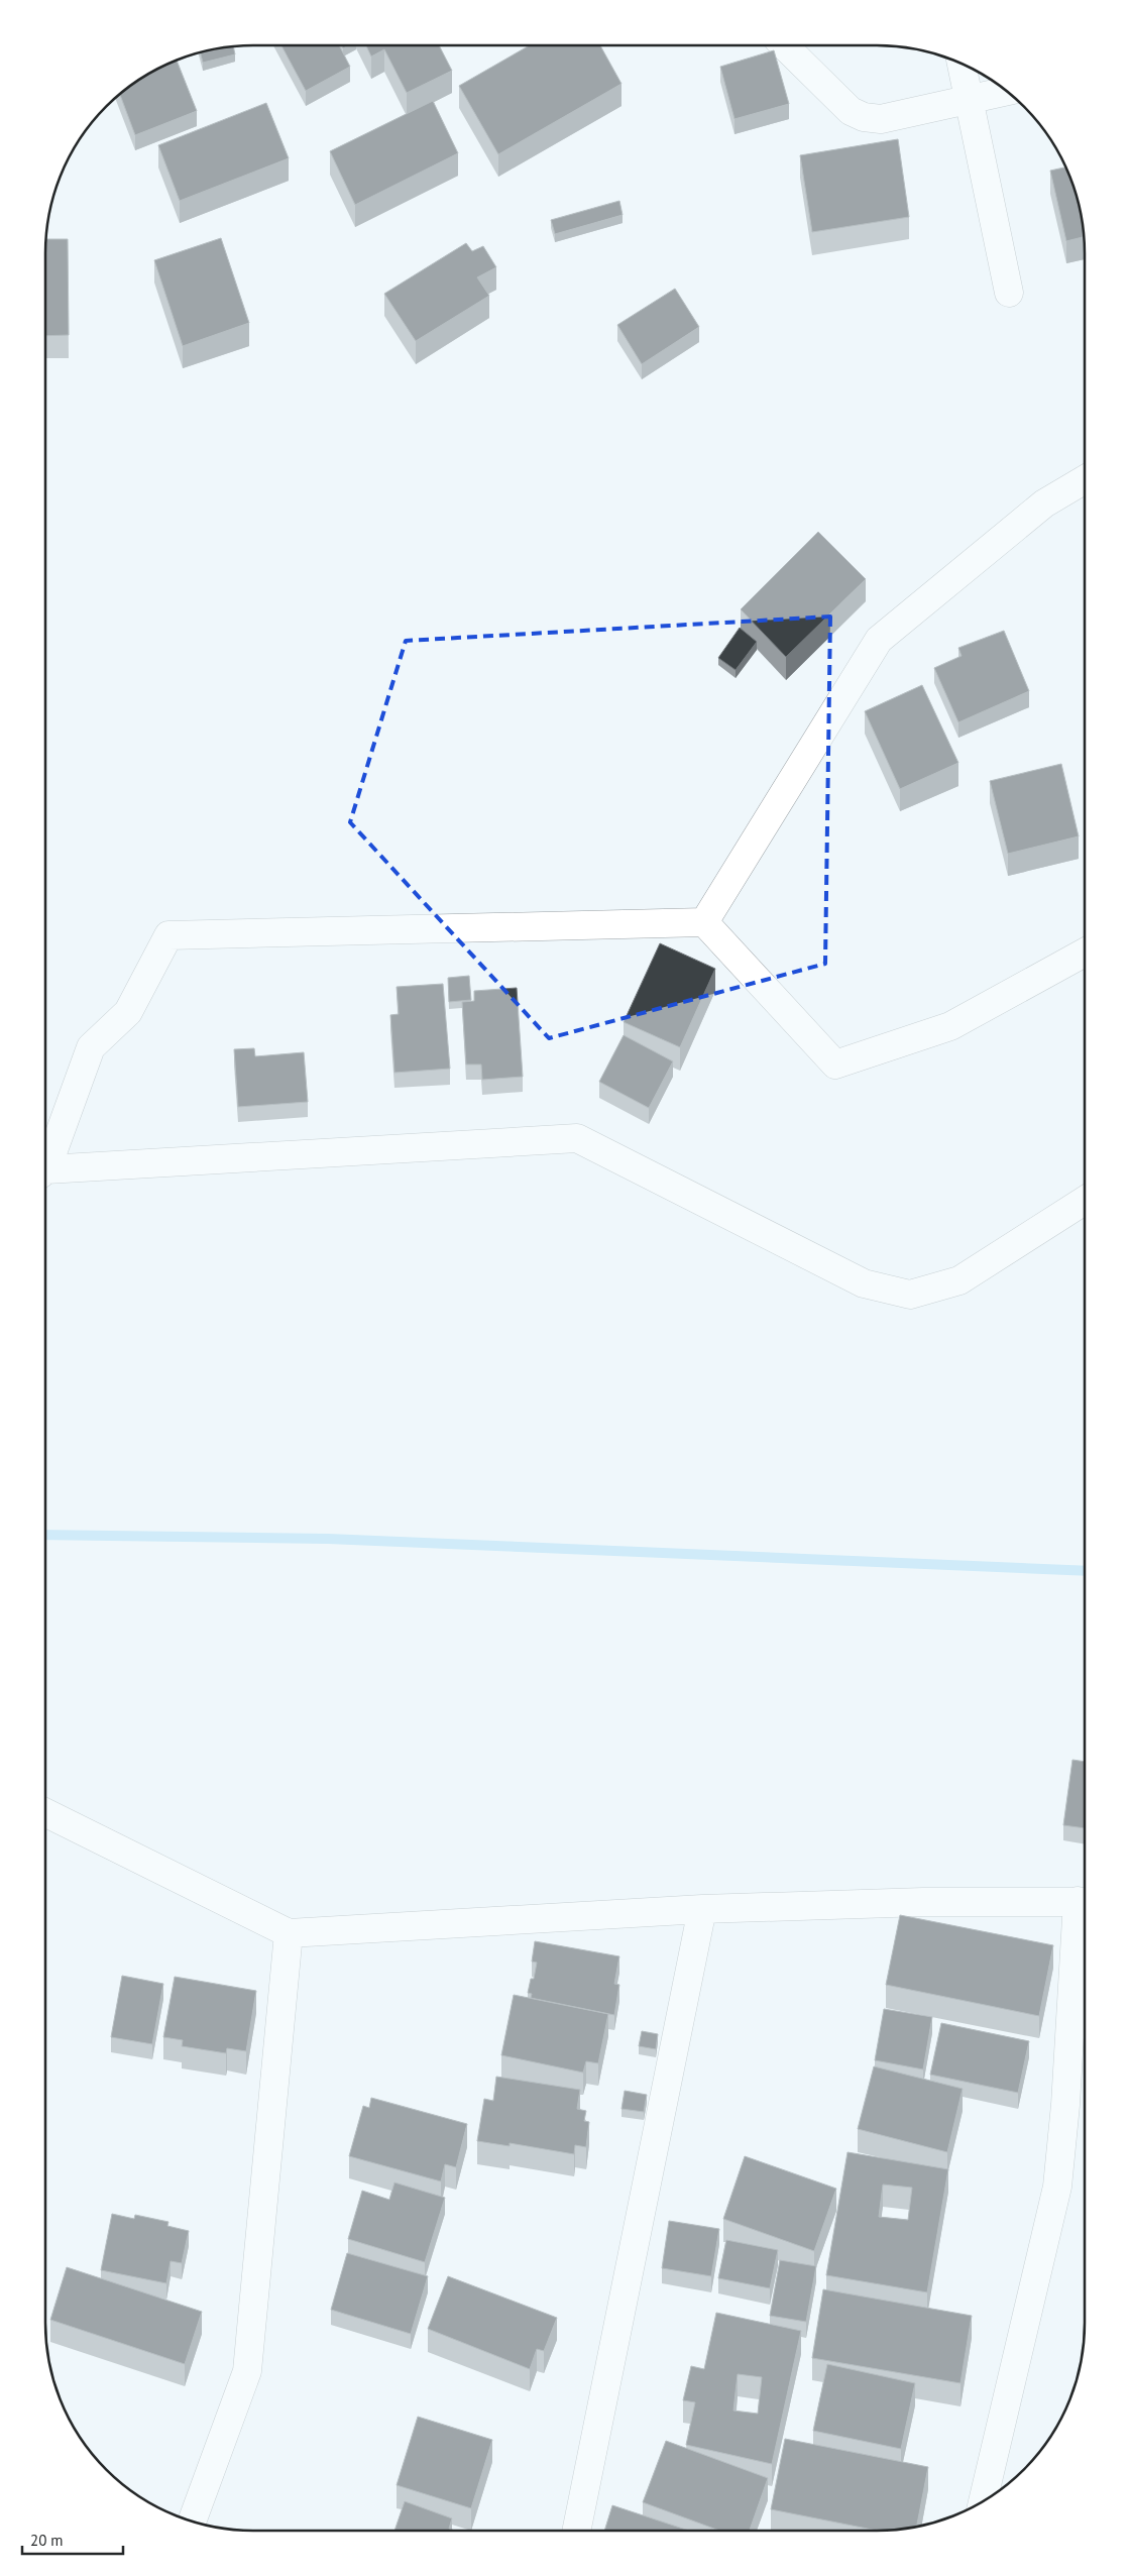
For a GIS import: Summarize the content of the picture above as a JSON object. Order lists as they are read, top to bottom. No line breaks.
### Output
{"scale_bar":"20 m"}
